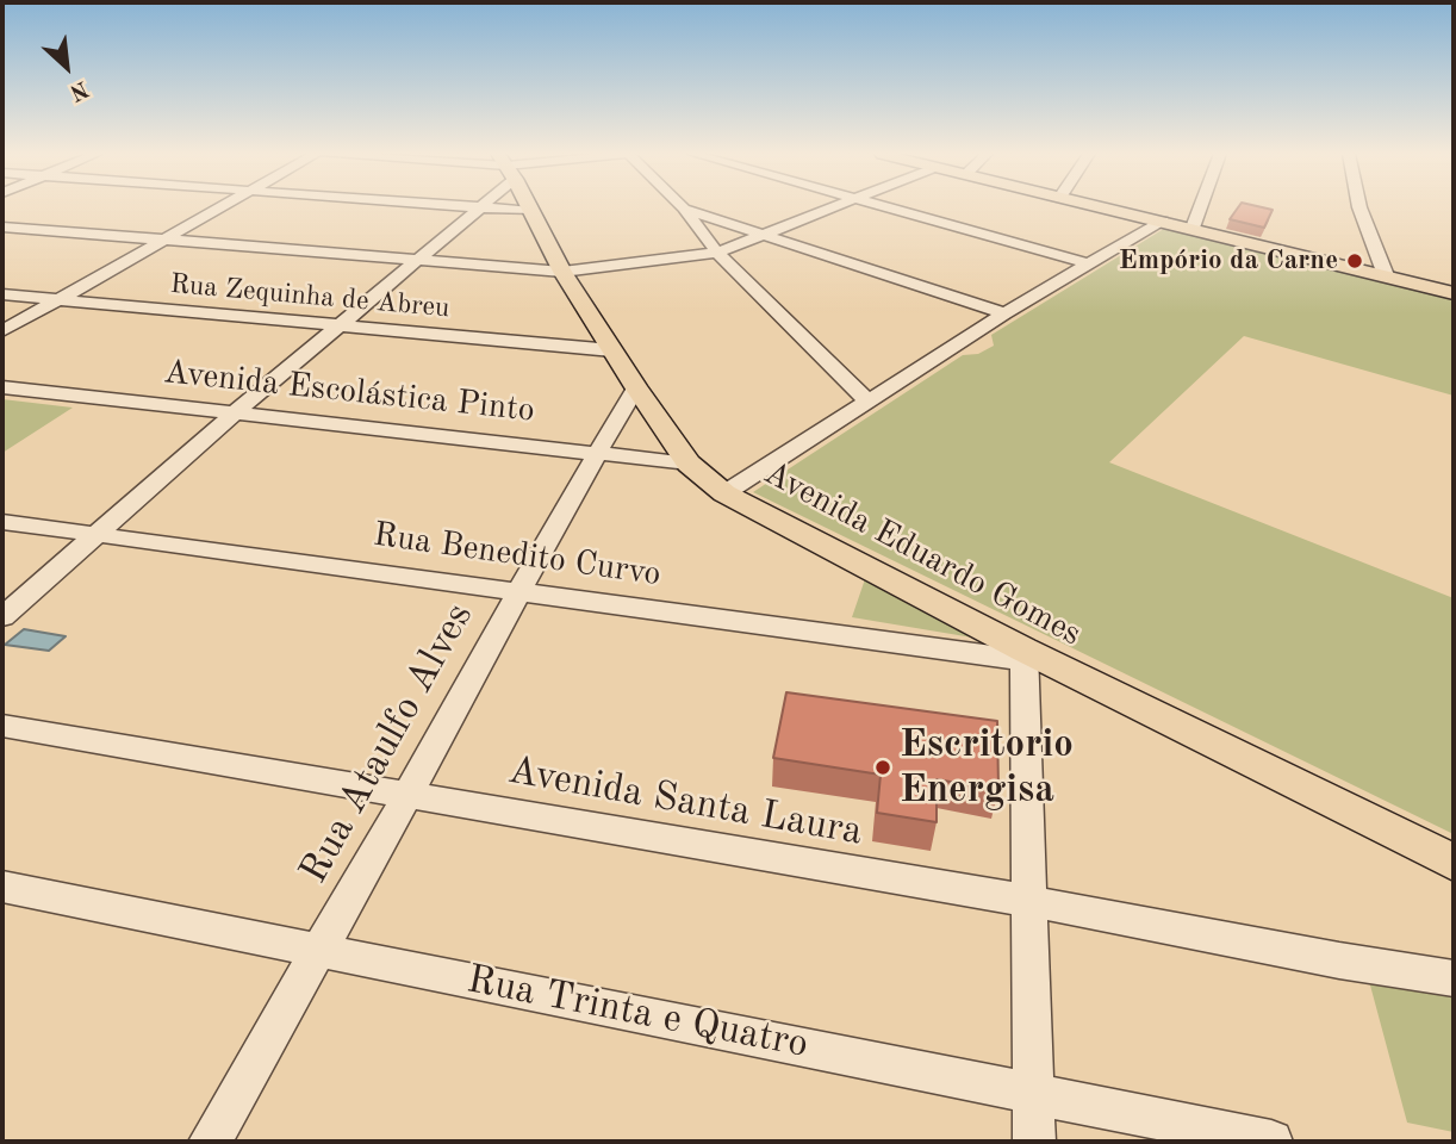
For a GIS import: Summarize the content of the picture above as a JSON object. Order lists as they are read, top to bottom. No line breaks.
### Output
{"streets":{"main road":["Avenida Eduardo Gomes"],"street":["Rua Zequinha de Abreu","Avenida Escolástica Pinto","Rua Benedito Curvo","Rua Ataulfo Alves","Avenida Santa Laura","Rua Trinta e Quatro"]},"crossings":[["Rua Zequinha de Abreu","Avenida Eduardo Gomes"],["Avenida Escolástica Pinto","Avenida Eduardo Gomes"],["Avenida Escolástica Pinto","Rua Ataulfo Alves"],["Avenida Eduardo Gomes","Rua Benedito Curvo"],["Avenida Eduardo Gomes","Rua Ataulfo Alves"],["Rua Benedito Curvo","Rua Ataulfo Alves"],["Rua Ataulfo Alves","Avenida Santa Laura"],["Rua Ataulfo Alves","Rua Trinta e Quatro"]],"places":["Empório da Carne","Escritorio Energisa"],"north":"bottom right"}
